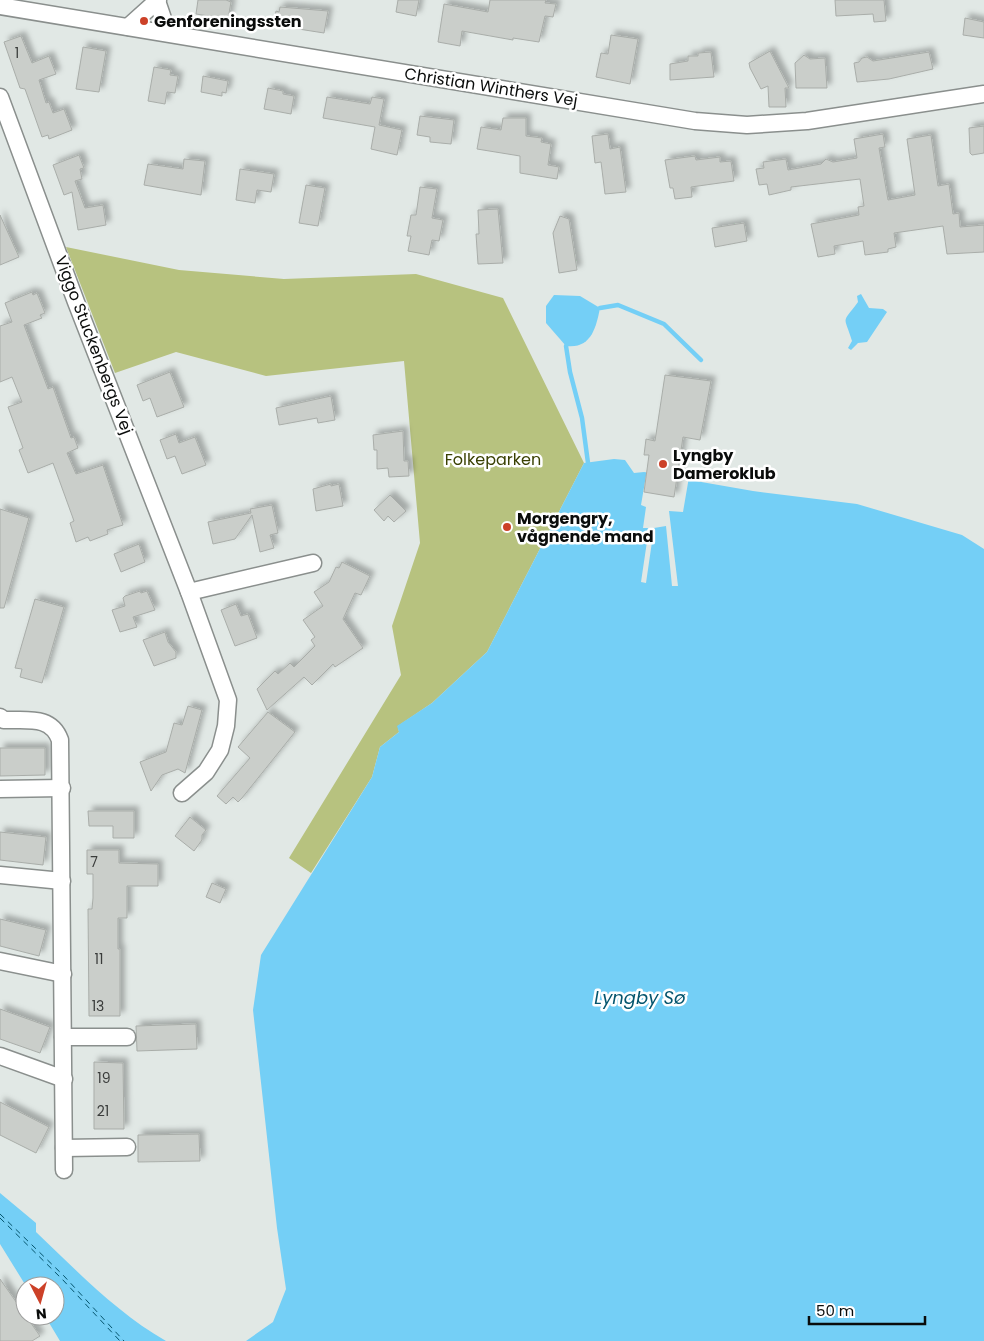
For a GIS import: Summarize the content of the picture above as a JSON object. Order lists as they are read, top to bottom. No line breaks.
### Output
{"streets":{"street":["Christian Winthers Vej","Viggo Stuckenbergs Vej"]},"water":["Lyngby Sø"],"parks":["Folkeparken"],"places":["Genforeningssten","Lyngby Dameroklub","Morgengry, vågnende mand"],"house_numbers":["1","7","11","13","19","21"],"scale_bar":"50 m","north":"bottom"}
